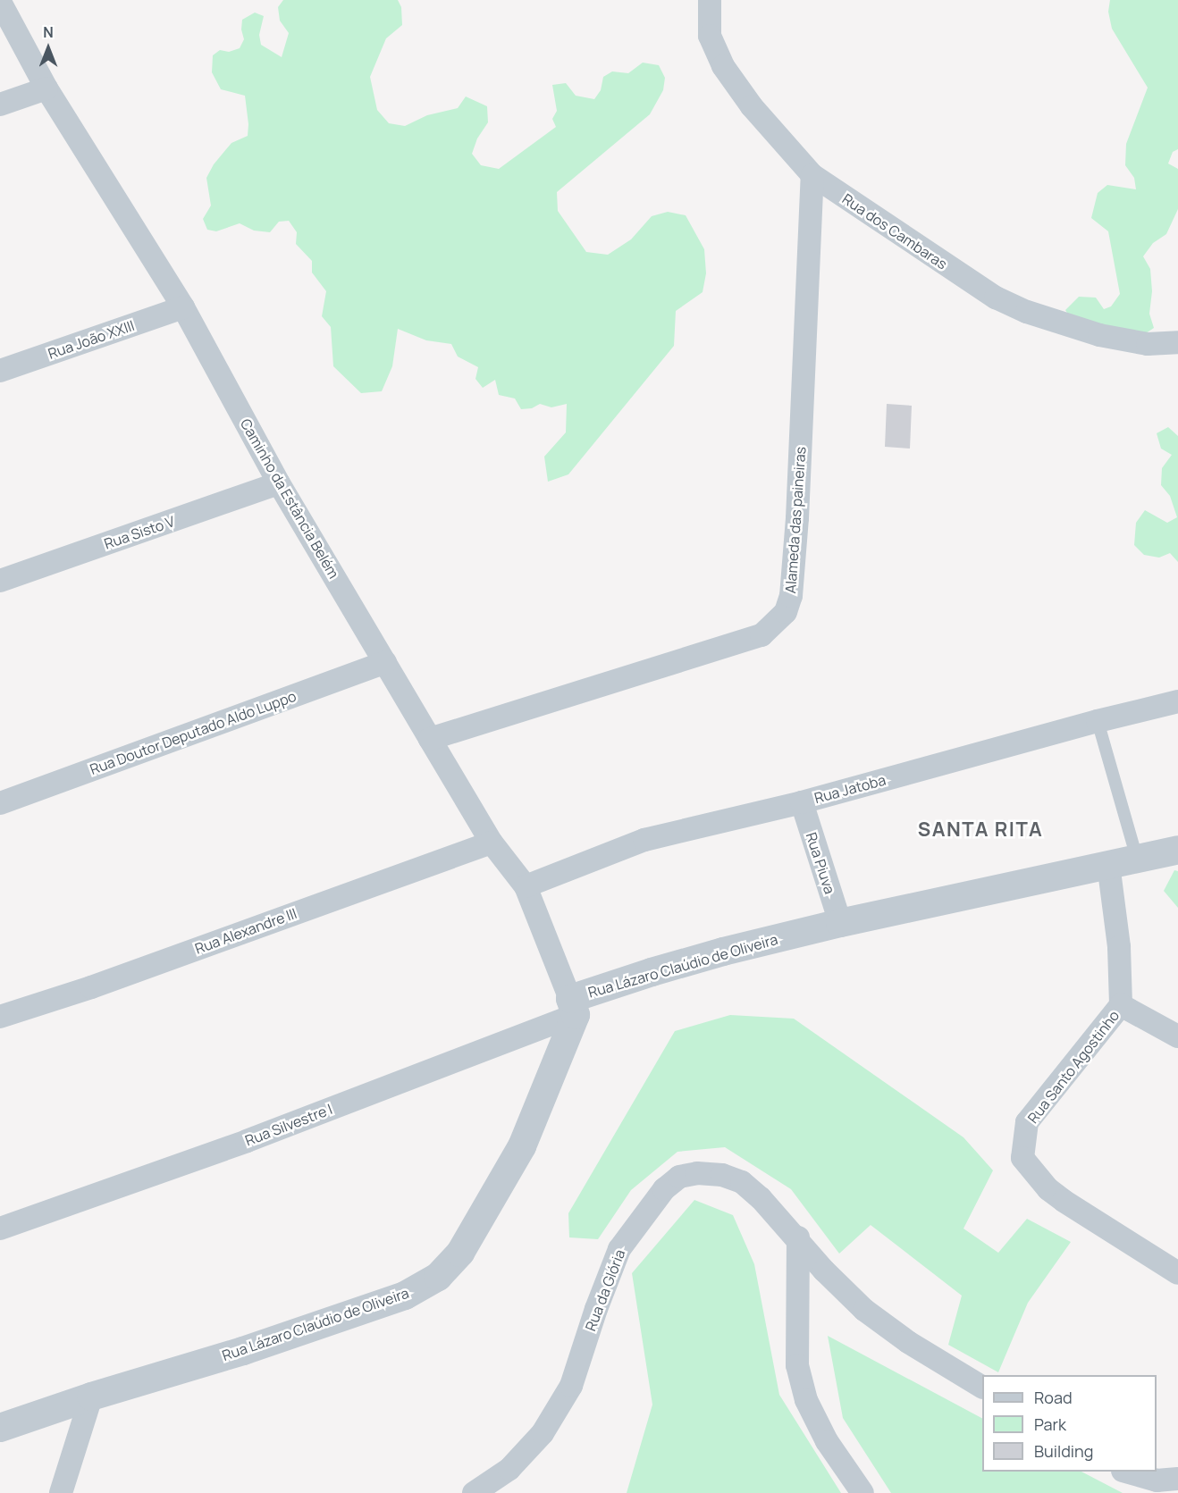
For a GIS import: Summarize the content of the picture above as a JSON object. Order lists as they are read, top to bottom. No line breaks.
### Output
{"streets":{"street":["Rua dos Cambaras","Rua João XXIII","Caminho da Estância Belém","Alameda das paineiras","Rua Sisto V","Rua Doutor Deputado Aldo Luppo","Rua Jatoba","Rua Piuva","Rua Alexandre III","Rua Lázaro Claúdio de Oliveira","Rua Santo Agostinho","Rua Silvestre I","Rua da Glória"]},"crossings":[["Rua dos Cambaras","Alameda das paineiras"],["Rua João XXIII","Caminho da Estância Belém"],["Caminho da Estância Belém","Alameda das paineiras"],["Caminho da Estância Belém","Rua Sisto V"],["Caminho da Estância Belém","Rua Doutor Deputado Aldo Luppo"],["Caminho da Estância Belém","Rua Jatoba"],["Caminho da Estância Belém","Rua Alexandre III"],["Caminho da Estância Belém","Rua Lázaro Claúdio de Oliveira"],["Caminho da Estância Belém","Rua Silvestre I"],["Rua Jatoba","Rua Piuva"],["Rua Piuva","Rua Lázaro Claúdio de Oliveira"],["Rua Lázaro Claúdio de Oliveira","Rua Silvestre I"]],"districts":["SANTA RITA"],"legend":["Road","Park","Building"],"north":"top"}
